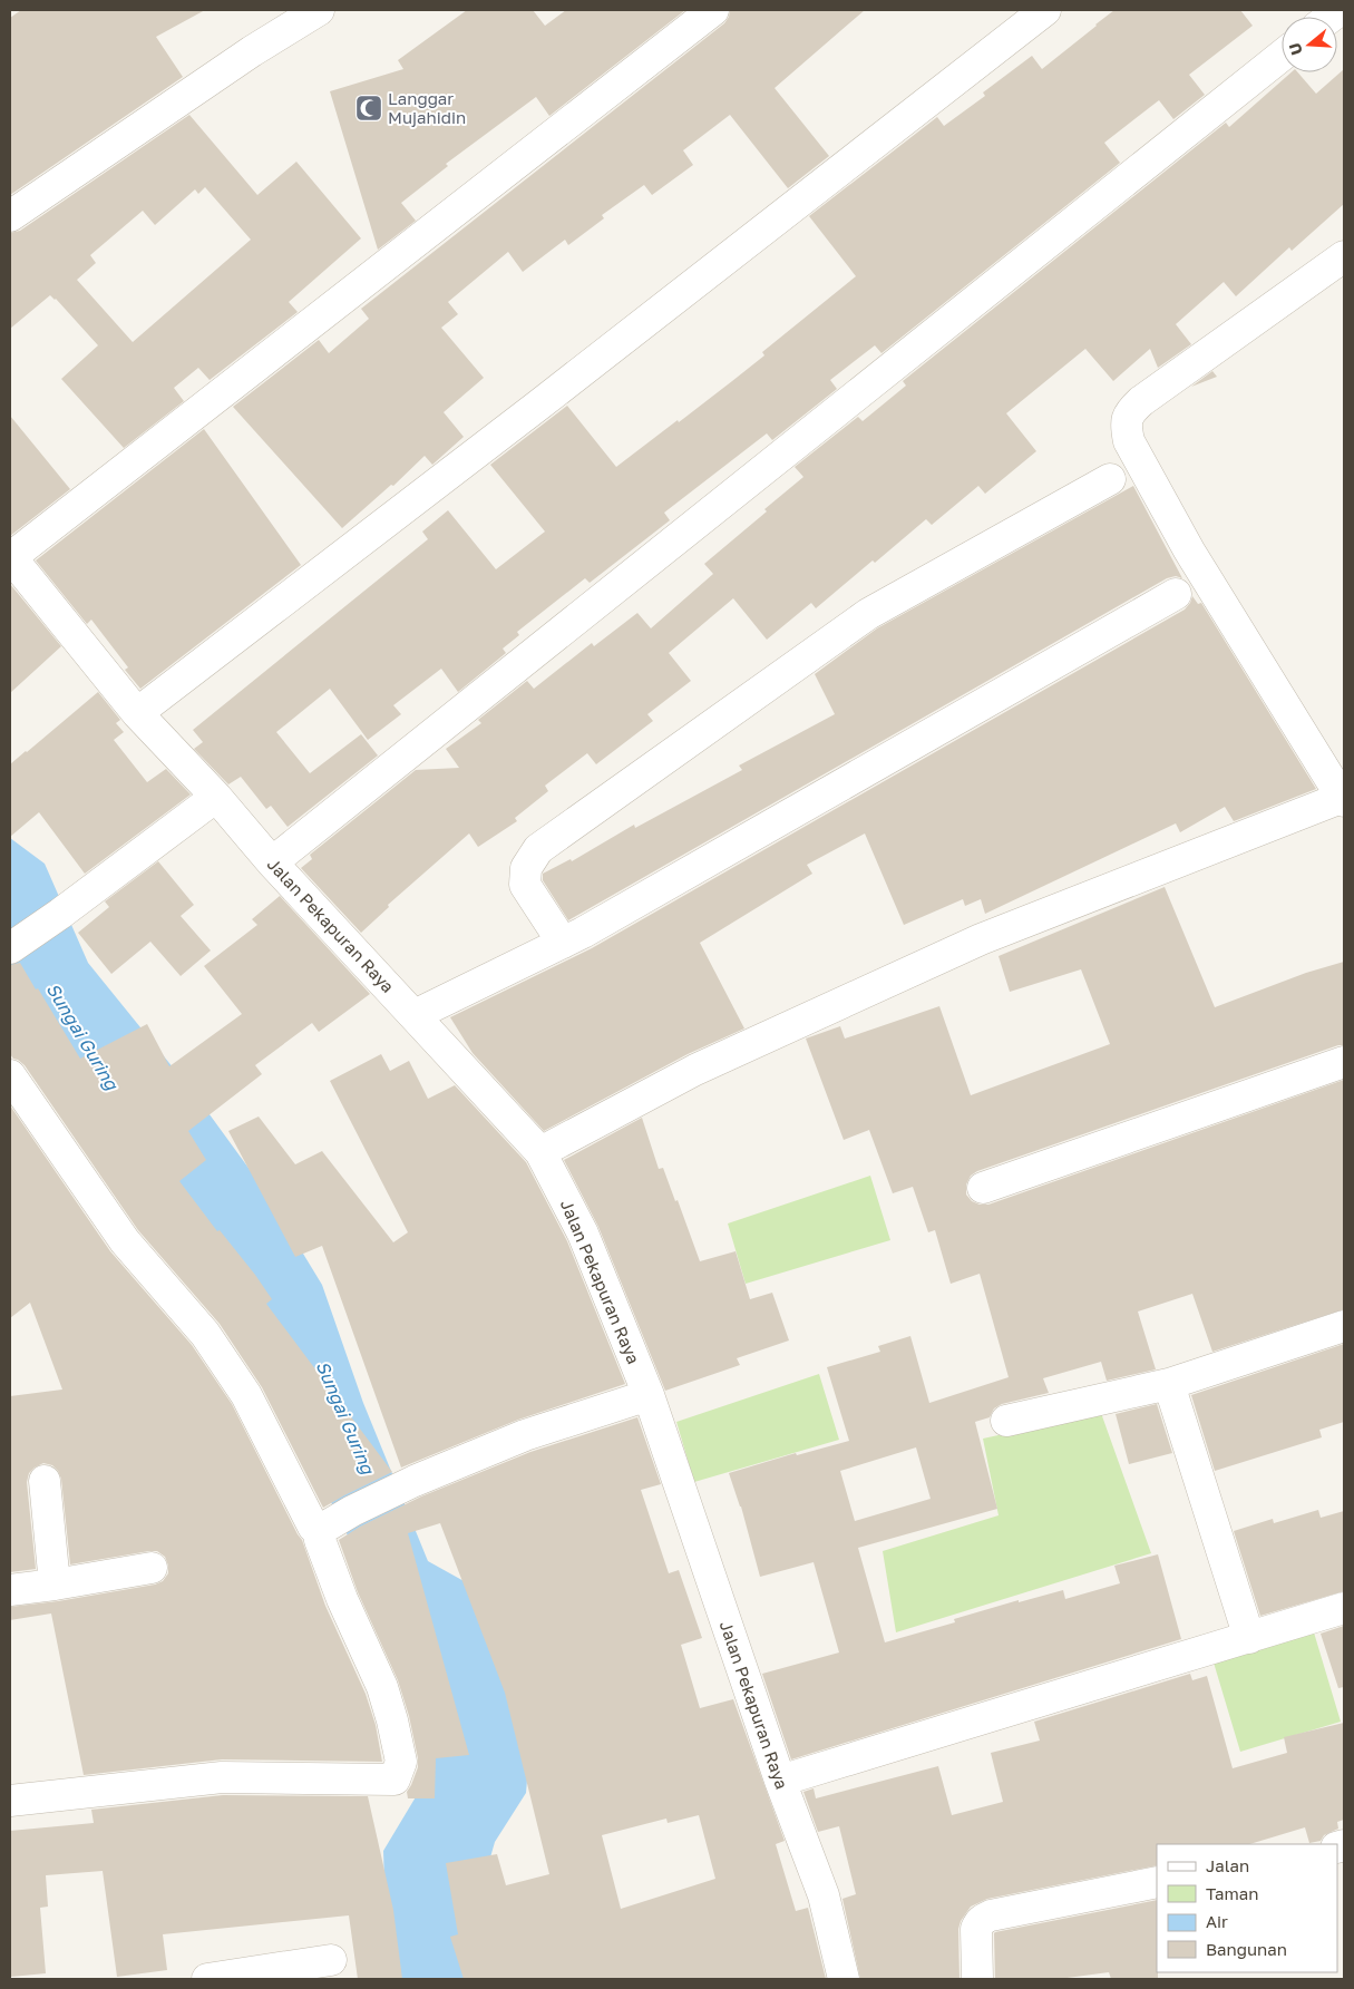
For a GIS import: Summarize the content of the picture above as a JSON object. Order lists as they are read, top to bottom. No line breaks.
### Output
{"streets":{"street":["Jalan Pekapuran Raya"]},"water":["Sungai Guring"],"places":{"mosque":["Langgar Mujahidin"]},"legend":["Jalan","Taman","Air","Bangunan"],"north":"left"}
